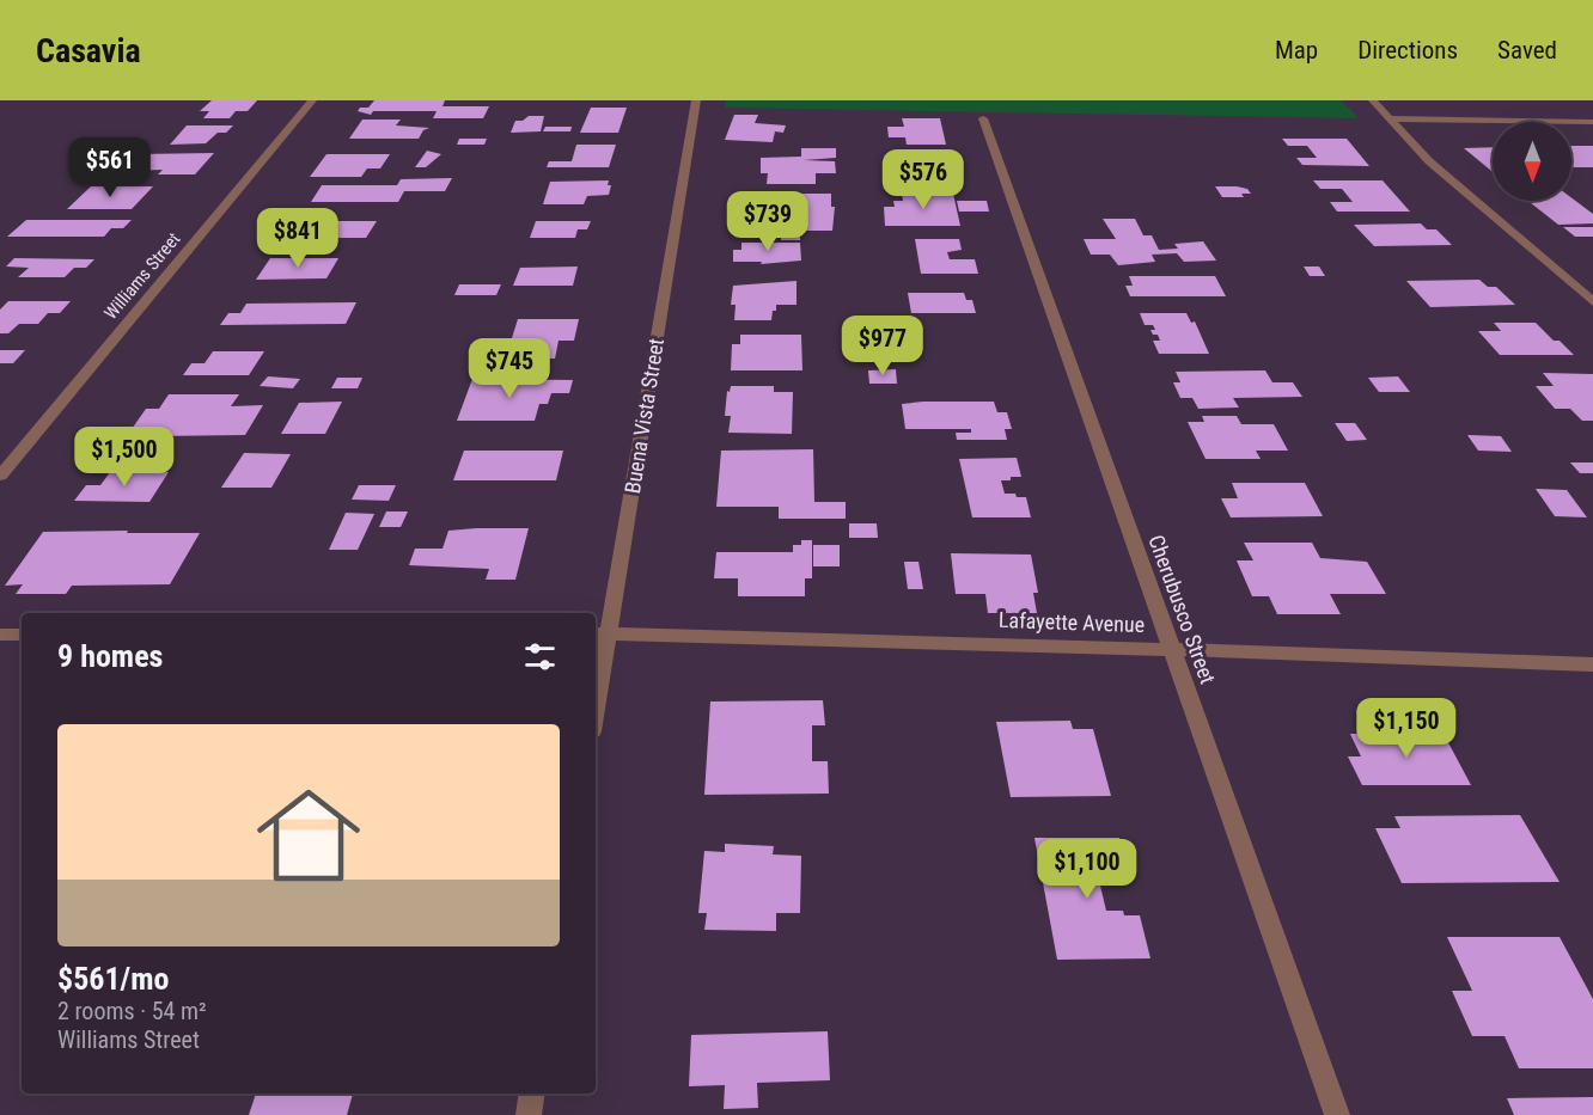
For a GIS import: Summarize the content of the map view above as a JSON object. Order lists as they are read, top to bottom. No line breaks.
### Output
{"streets":{"street":["Williams Street","Buena Vista Street","Cherubusco Street","Lafayette Avenue"]},"crossings":[["Buena Vista Street","Lafayette Avenue"],["Cherubusco Street","Lafayette Avenue"]],"north":"bottom","page":{"header":"Casavia","nav":["Map","Directions","Saved"],"price":["$561","$576","$739","$841","$977","$745","$1,500","$1,150","$1,100"],"heading":"9 homes","list":[{"name":"$561/mo","note":"2 rooms · 54 m² · Williams Street"}]}}
